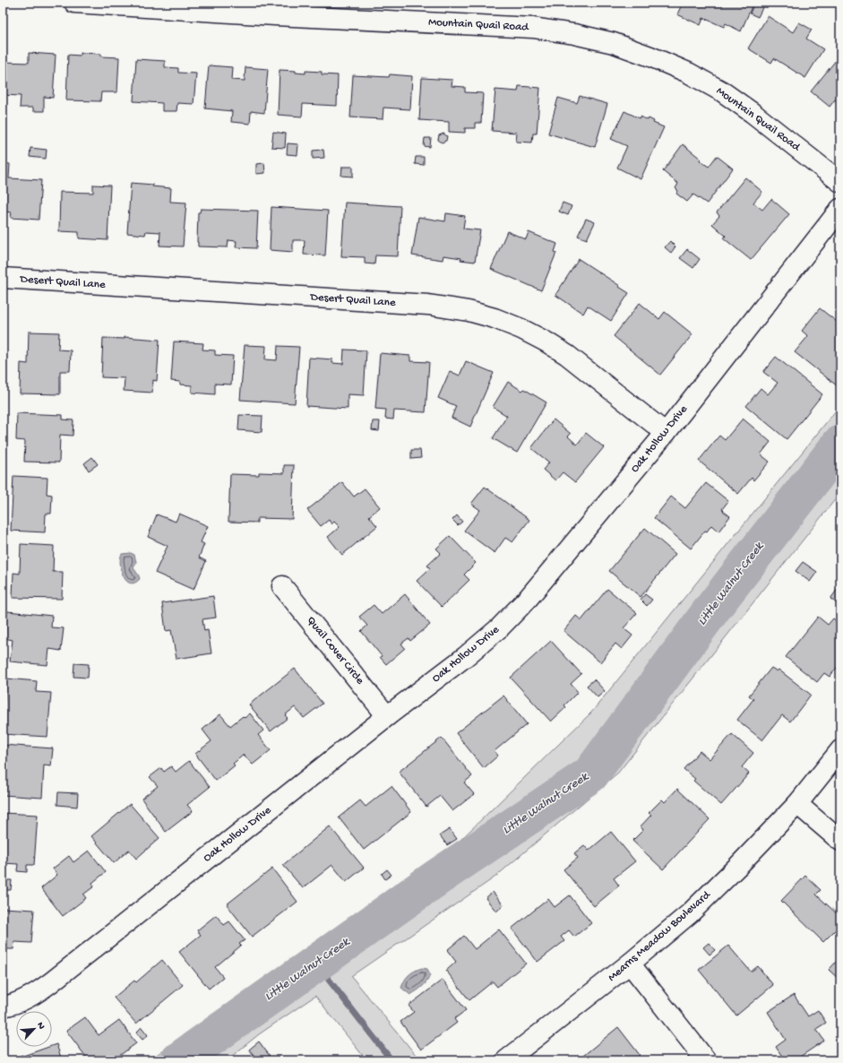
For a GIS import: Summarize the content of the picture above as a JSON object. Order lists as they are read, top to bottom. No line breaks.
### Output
{"streets":{"street":["Mountain Quail Road","Desert Quail Lane","Oak Hollow Drive","Quail Cover Circle","Mearns Meadow Boulevard"]},"crossings":[["Desert Quail Lane","Oak Hollow Drive"],["Oak Hollow Drive","Quail Cover Circle"]],"water":["Little Walnut Creek"],"north":"top right"}
